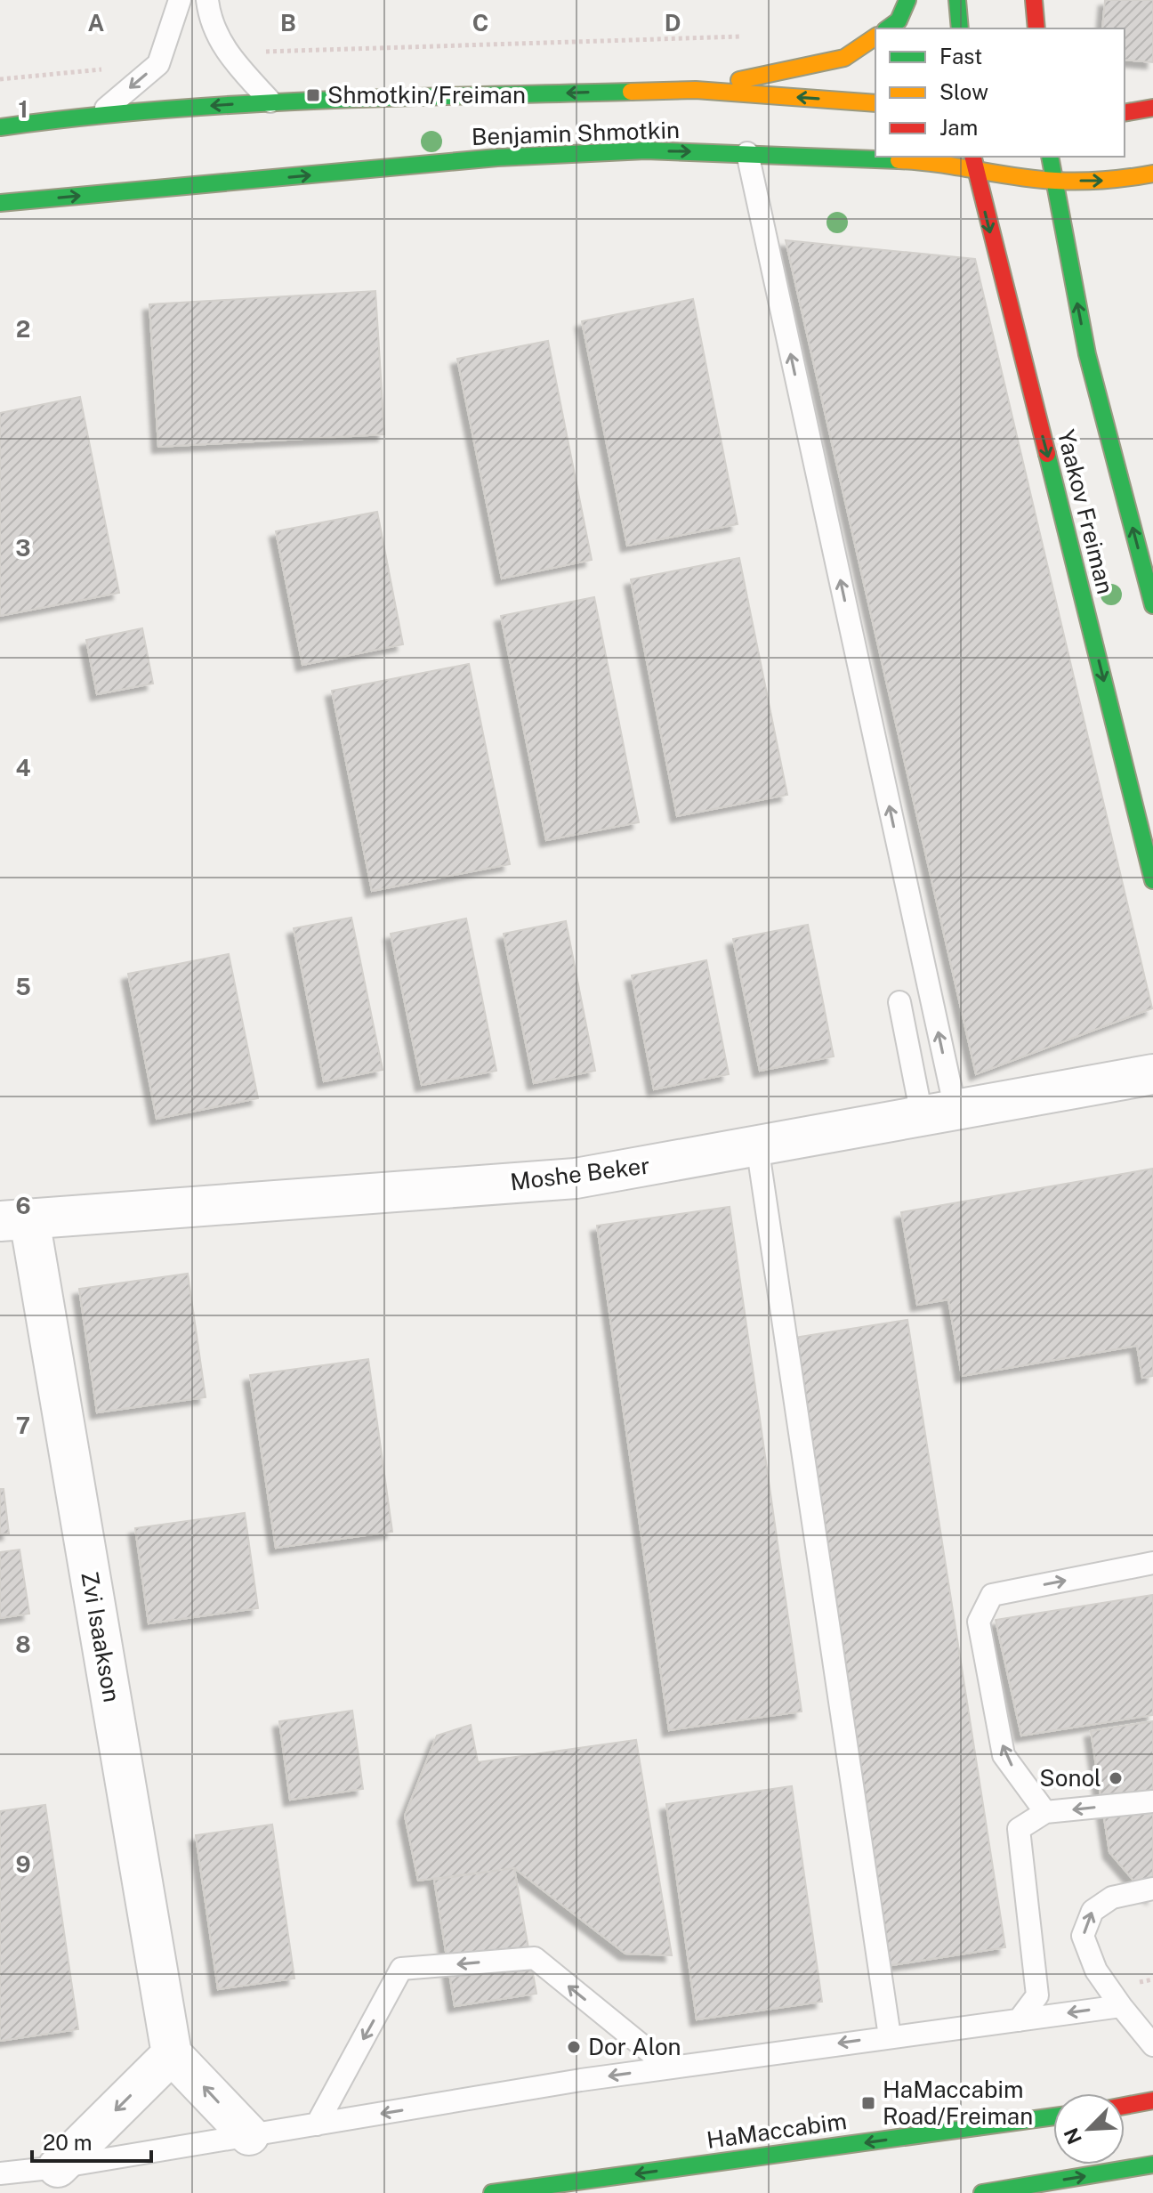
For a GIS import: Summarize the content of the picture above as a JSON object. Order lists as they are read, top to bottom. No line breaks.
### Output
{"streets":{"main road":["Benjamin Shmotkin","Yaakov Freiman","HaMaccabim"],"street":["Moshe Beker","Zvi Isaakson"]},"crossings":[["Benjamin Shmotkin","Yaakov Freiman"],["Moshe Beker","Zvi Isaakson"]],"one_way":["HaMaccabim"],"places":{"transit":["Shmotkin/Freiman","HaMaccabim Road/Freiman"],"other":["Sonol","Dor Alon"]},"legend":["Fast","Slow","Jam"],"scale_bar":"20 m","north":"bottom left","grid":{"columns":["A","B","C","D"],"rows":["1","2","3","4","5","6","7","8","9"]}}
